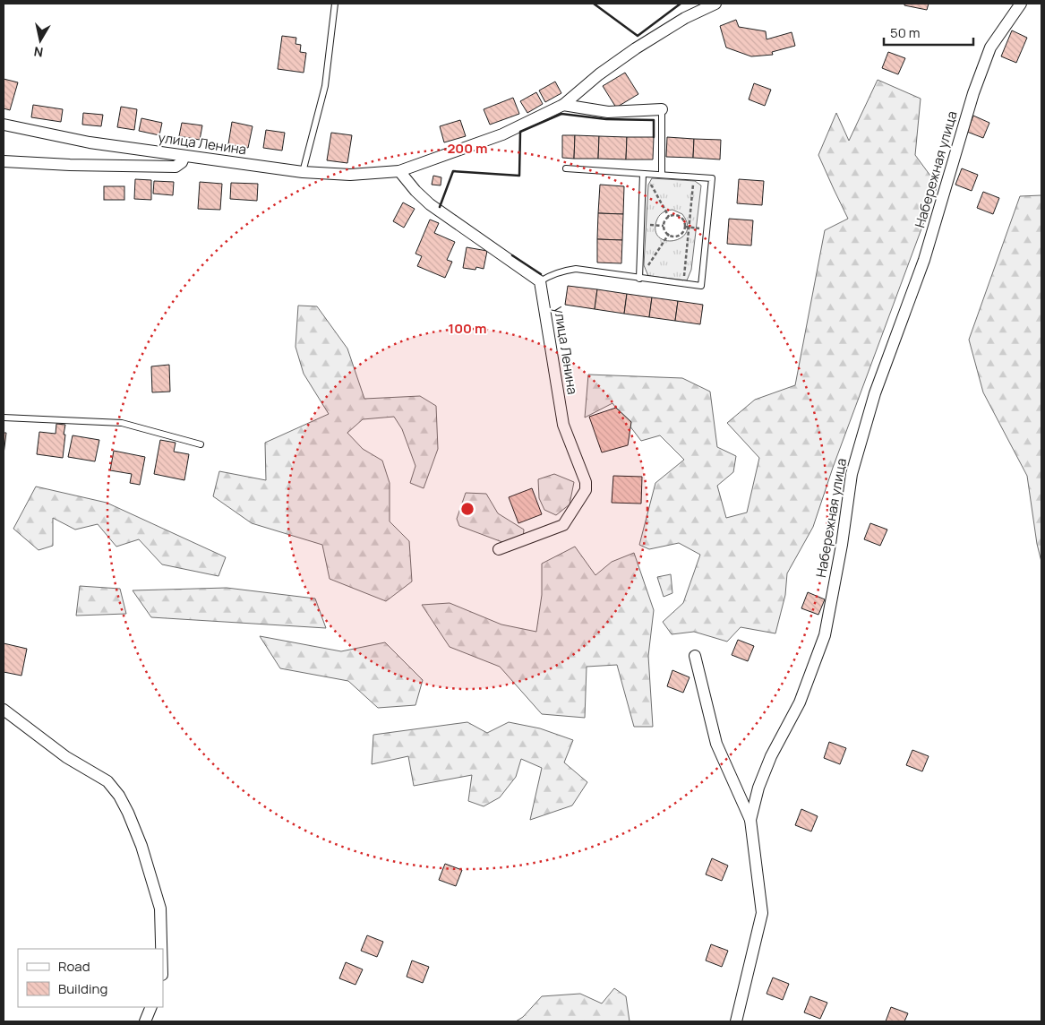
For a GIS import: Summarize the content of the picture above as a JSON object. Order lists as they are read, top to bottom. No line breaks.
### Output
{"streets":{"street":["улица Ленина","Набережная улица"]},"legend":["Road","Building"],"scale_bar":"50 m","north":"bottom","rings":["200 m","100 m"]}
